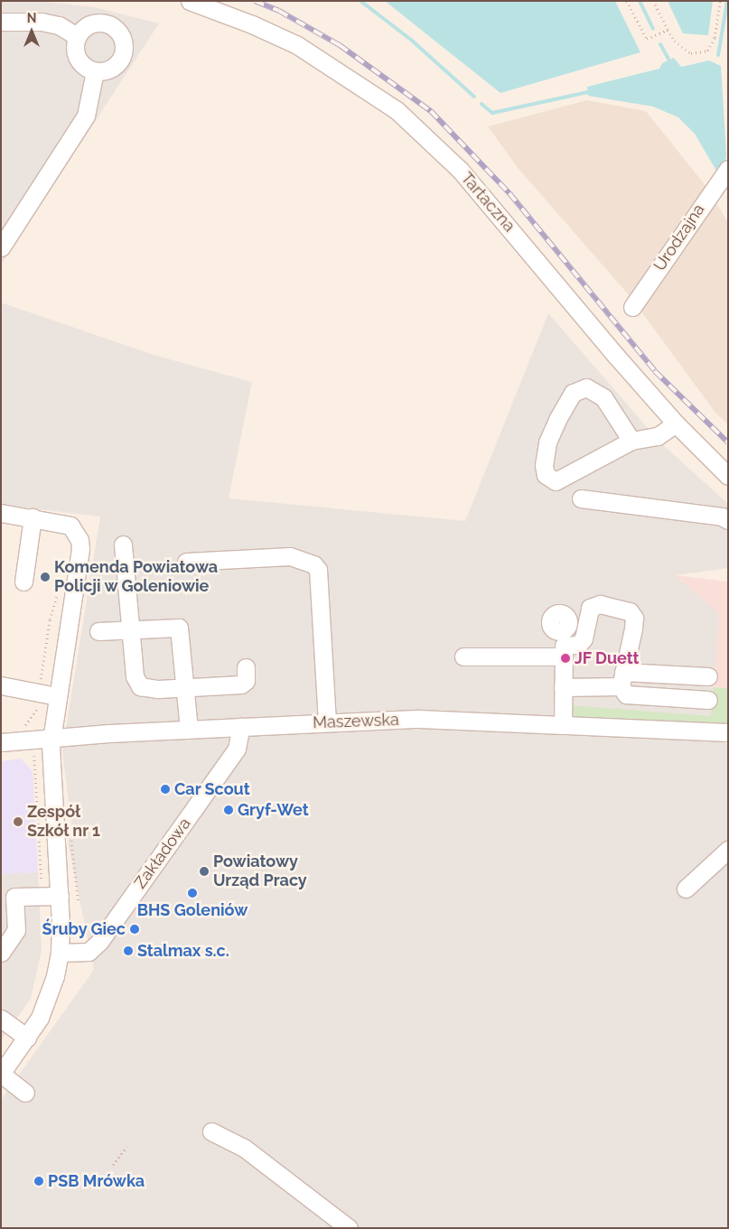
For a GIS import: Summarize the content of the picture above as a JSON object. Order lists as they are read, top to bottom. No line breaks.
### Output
{"streets":{"street":["Tartaczna","Urodzajna","Maszewska","Zakładowa"]},"crossings":[["Maszewska","Zakładowa"]],"places":["Komenda Powiatowa Policji w Goleniowie","JF Duett","Car Scout","Gryf-Wet","Zespół Szkół nr 1","Powiatowy Urząd Pracy","BHS Goleniów","Śruby Giec","Stalmax s.c.","PSB Mrówka"],"north":"top"}
